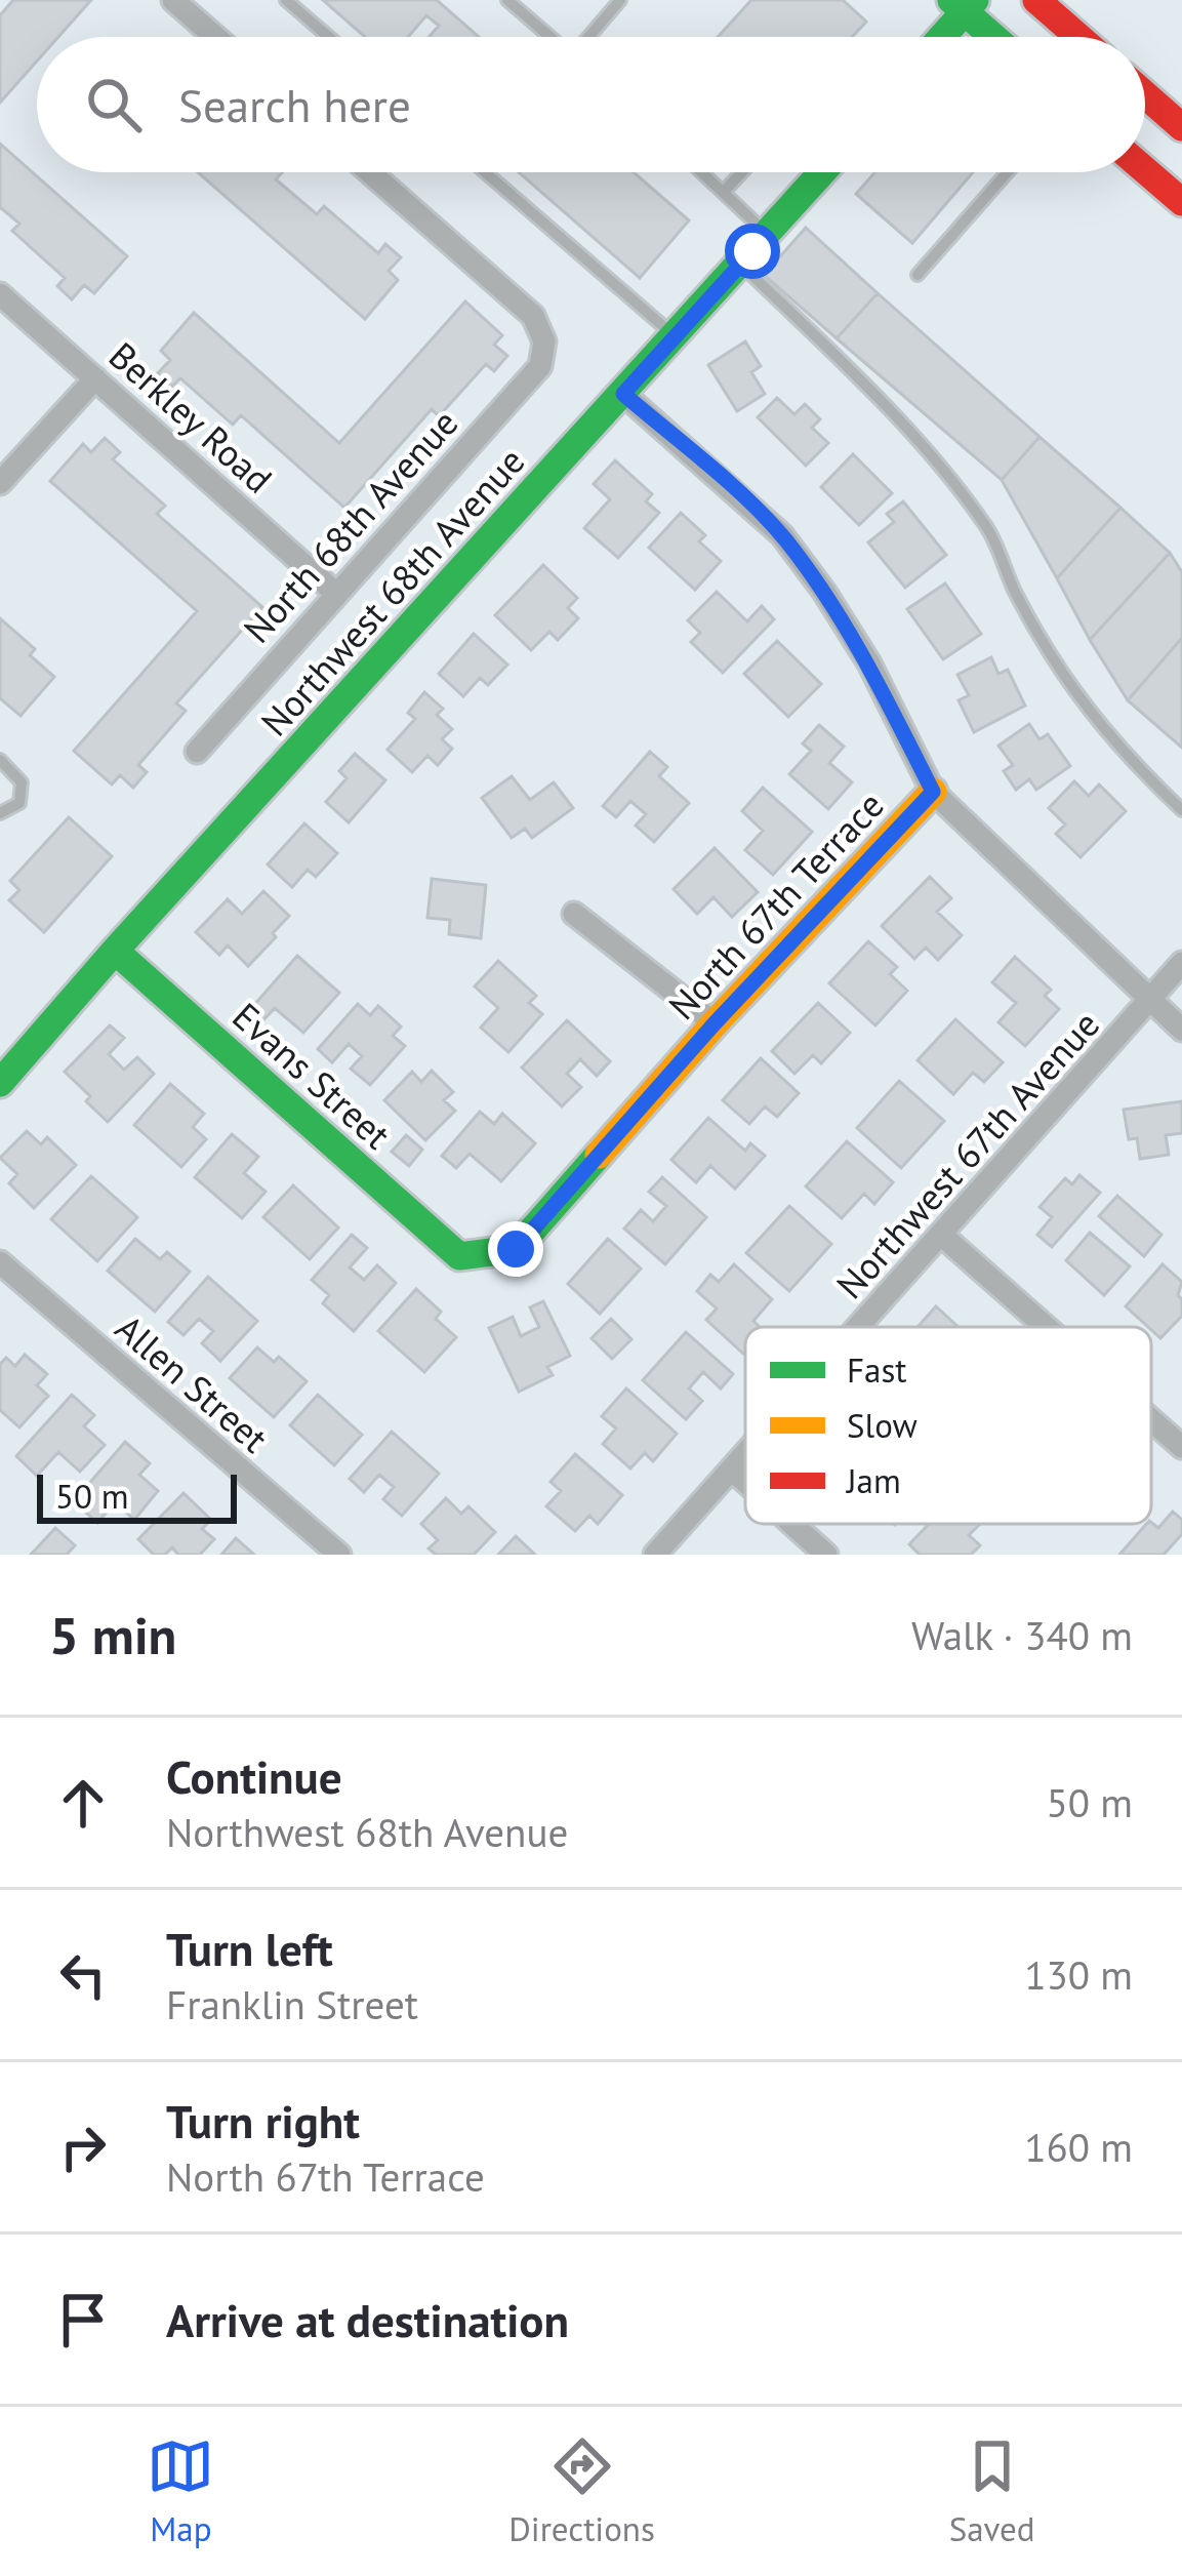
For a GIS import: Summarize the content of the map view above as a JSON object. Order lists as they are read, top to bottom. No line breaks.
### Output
{"streets":{"street":["Berkley Road","North 68th Avenue","Northwest 68th Avenue","North 67th Terrace","Evans Street","Northwest 67th Avenue","Allen Street"]},"crossings":[["Berkley Road","North 68th Avenue"],["Northwest 68th Avenue","Evans Street"],["North 67th Terrace","Evans Street"]],"legend":["Fast","Slow","Jam"],"scale_bar":"50 m","page":{"search":"Search here","scale":"50 m","heading":["5 min","Walk · 340 m"],"list":[["Continue","Northwest 68th Avenue","50 m"],["Turn left","Franklin Street","130 m"],["Turn right","North 67th Terrace","160 m"],"Arrive at destination"],"nav":["Map","Directions","Saved"]}}
